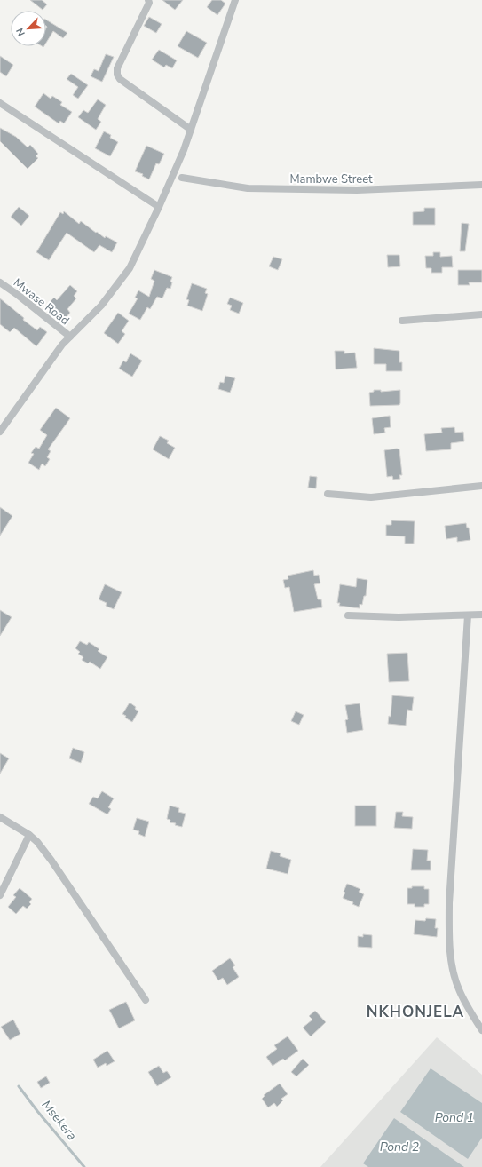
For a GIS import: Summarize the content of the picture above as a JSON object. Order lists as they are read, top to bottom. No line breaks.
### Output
{"streets":{"street":["Mambwe Street","Mwase Road"]},"districts":["NKHONJELA"],"water":["Pond 1","Msekera","Pond 2"],"north":"bottom left"}
